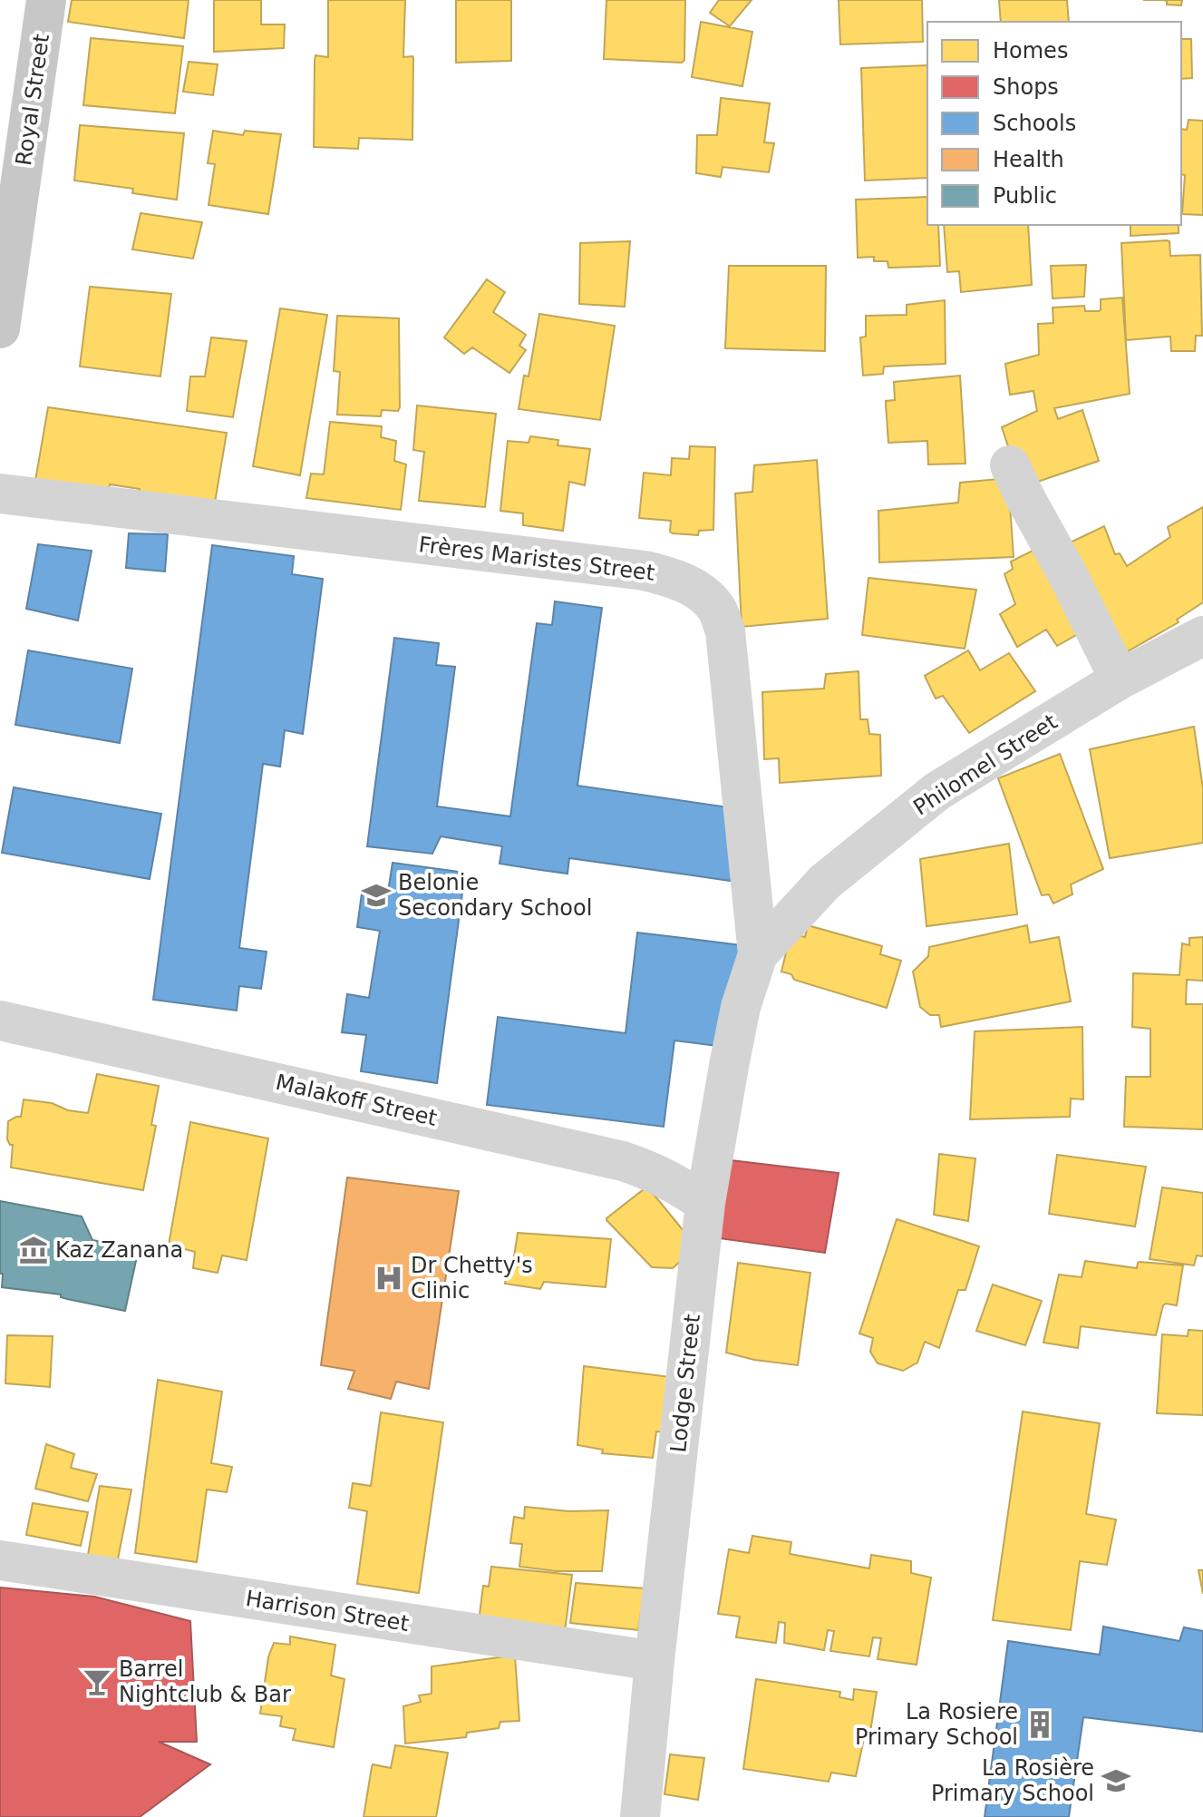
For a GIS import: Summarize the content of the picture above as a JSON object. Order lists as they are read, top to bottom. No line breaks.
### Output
{"streets":{"main road":["Royal Street"],"street":["Frères Maristes Street","Philomel Street","Malakoff Street","Lodge Street","Harrison Street"]},"crossings":[["Frères Maristes Street","Philomel Street"],["Frères Maristes Street","Lodge Street"],["Philomel Street","Lodge Street"],["Malakoff Street","Lodge Street"],["Lodge Street","Harrison Street"]],"places":{"school or university":["Belonie Secondary School","La Rosière Primary School"],"museum":["Kaz Zanana"],"hospital":["Dr Chetty's Clinic"],"bar":["Barrel Nightclub & Bar"],"building":["La Rosiere Primary School"]},"legend":["Homes","Shops","Schools","Health","Public"]}
